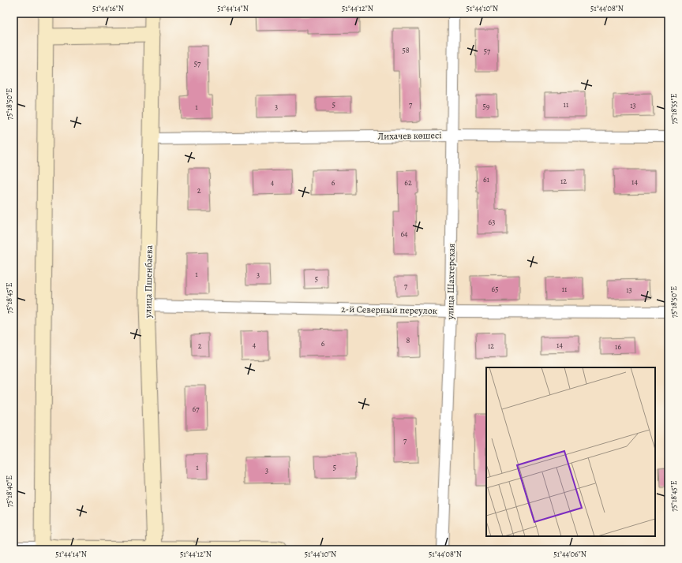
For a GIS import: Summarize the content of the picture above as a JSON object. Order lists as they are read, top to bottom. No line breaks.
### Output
{"streets":{"main road":["улица Пшенбаева"],"street":["Лихачев көшесі","улица Шахтерская","2-й Северный переулок"]},"crossings":[["Лихачев көшесі","улица Пшенбаева"],["Лихачев көшесі","улица Шахтерская"],["улица Пшенбаева","2-й Северный переулок"],["улица Шахтерская","2-й Северный переулок"]],"house_numbers":["58","57","57","5","7","11","13","59","1","3","61","12","14","4","6","62","2","63","64","1","3","5","7","65","11","13","8","6","4","14","2","12","16","67","7","1","5","3"],"coordinates":["51°44'16\"N","51°44'14\"N","51°44'12\"N","51°44'10\"N","51°44'08\"N","75°18'50\"E","75°18'55\"E","75°18'45\"E","75°18'40\"E","51°44'06\"N"]}
